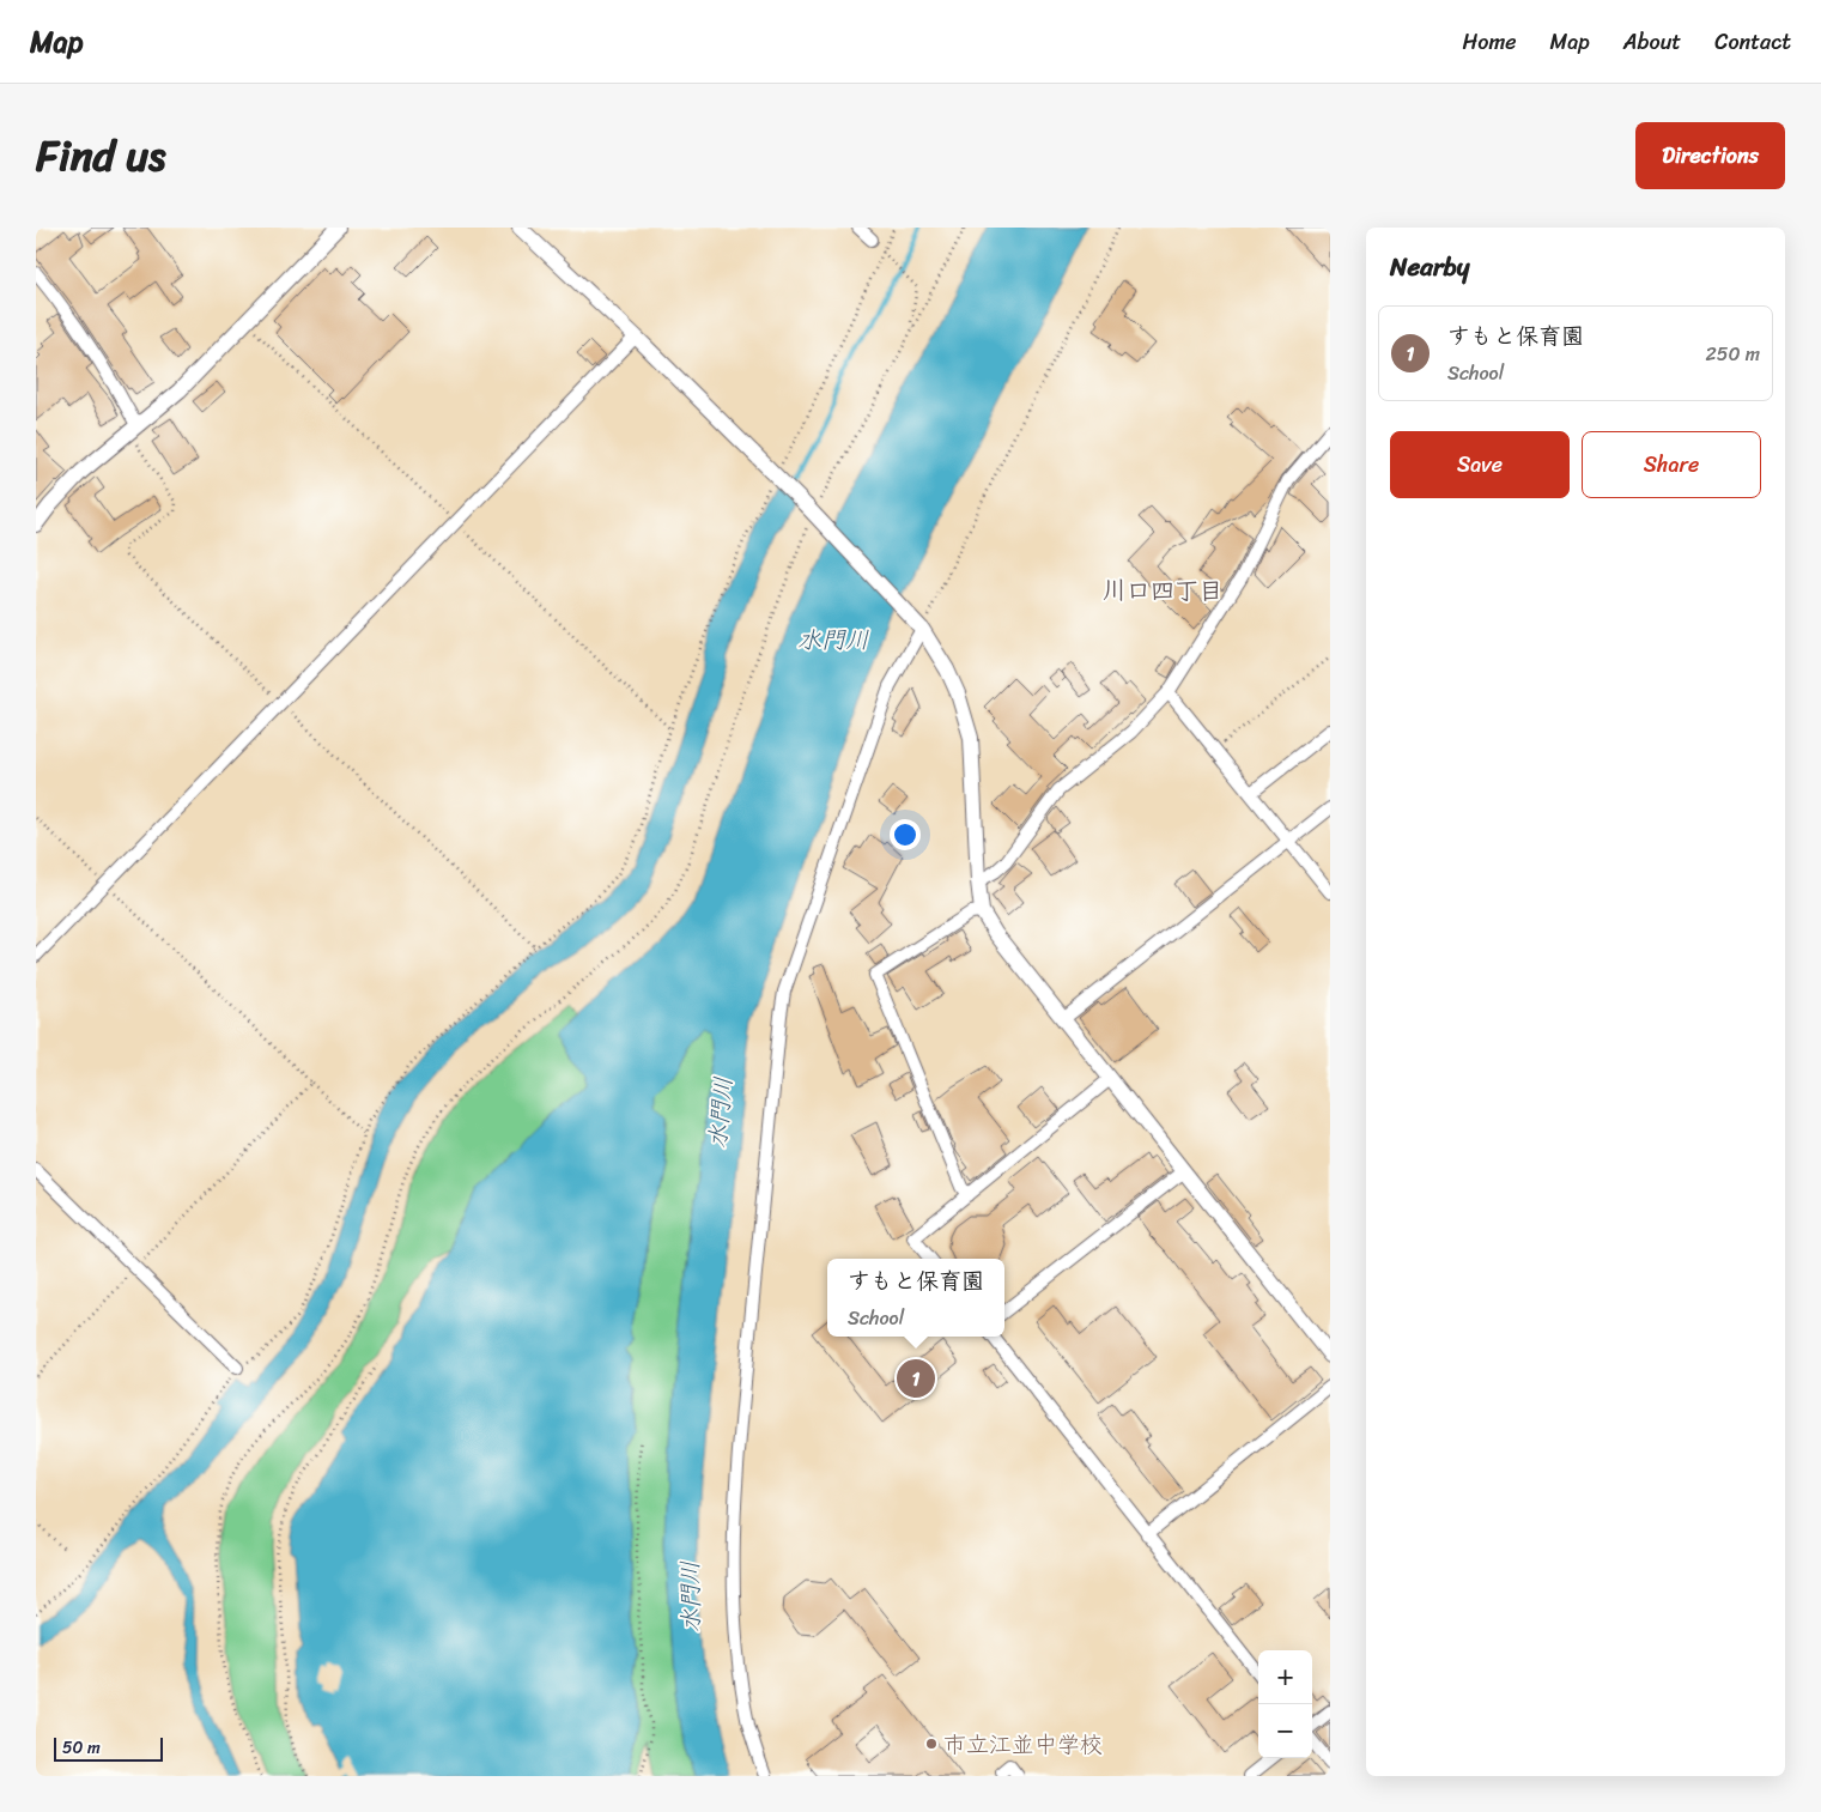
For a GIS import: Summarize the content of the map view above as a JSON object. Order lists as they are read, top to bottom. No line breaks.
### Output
{"districts":["川口四丁目"],"water":["水門川"],"places":["市立江並中学校"],"scale_bar":"50 m","page":{"header":"Map","nav":["Home","Map","About","Contact"],"title":"Find us","buttons":["Directions",["Save","Share"]],"heading":"Nearby","list":[{"mark":"1","name":"すもと保育園","note":"School","value":"250 m"}],"popup":["すもと保育園","School"],"pins":"1","map_buttons":["+","−"],"scale":"50 m"}}
